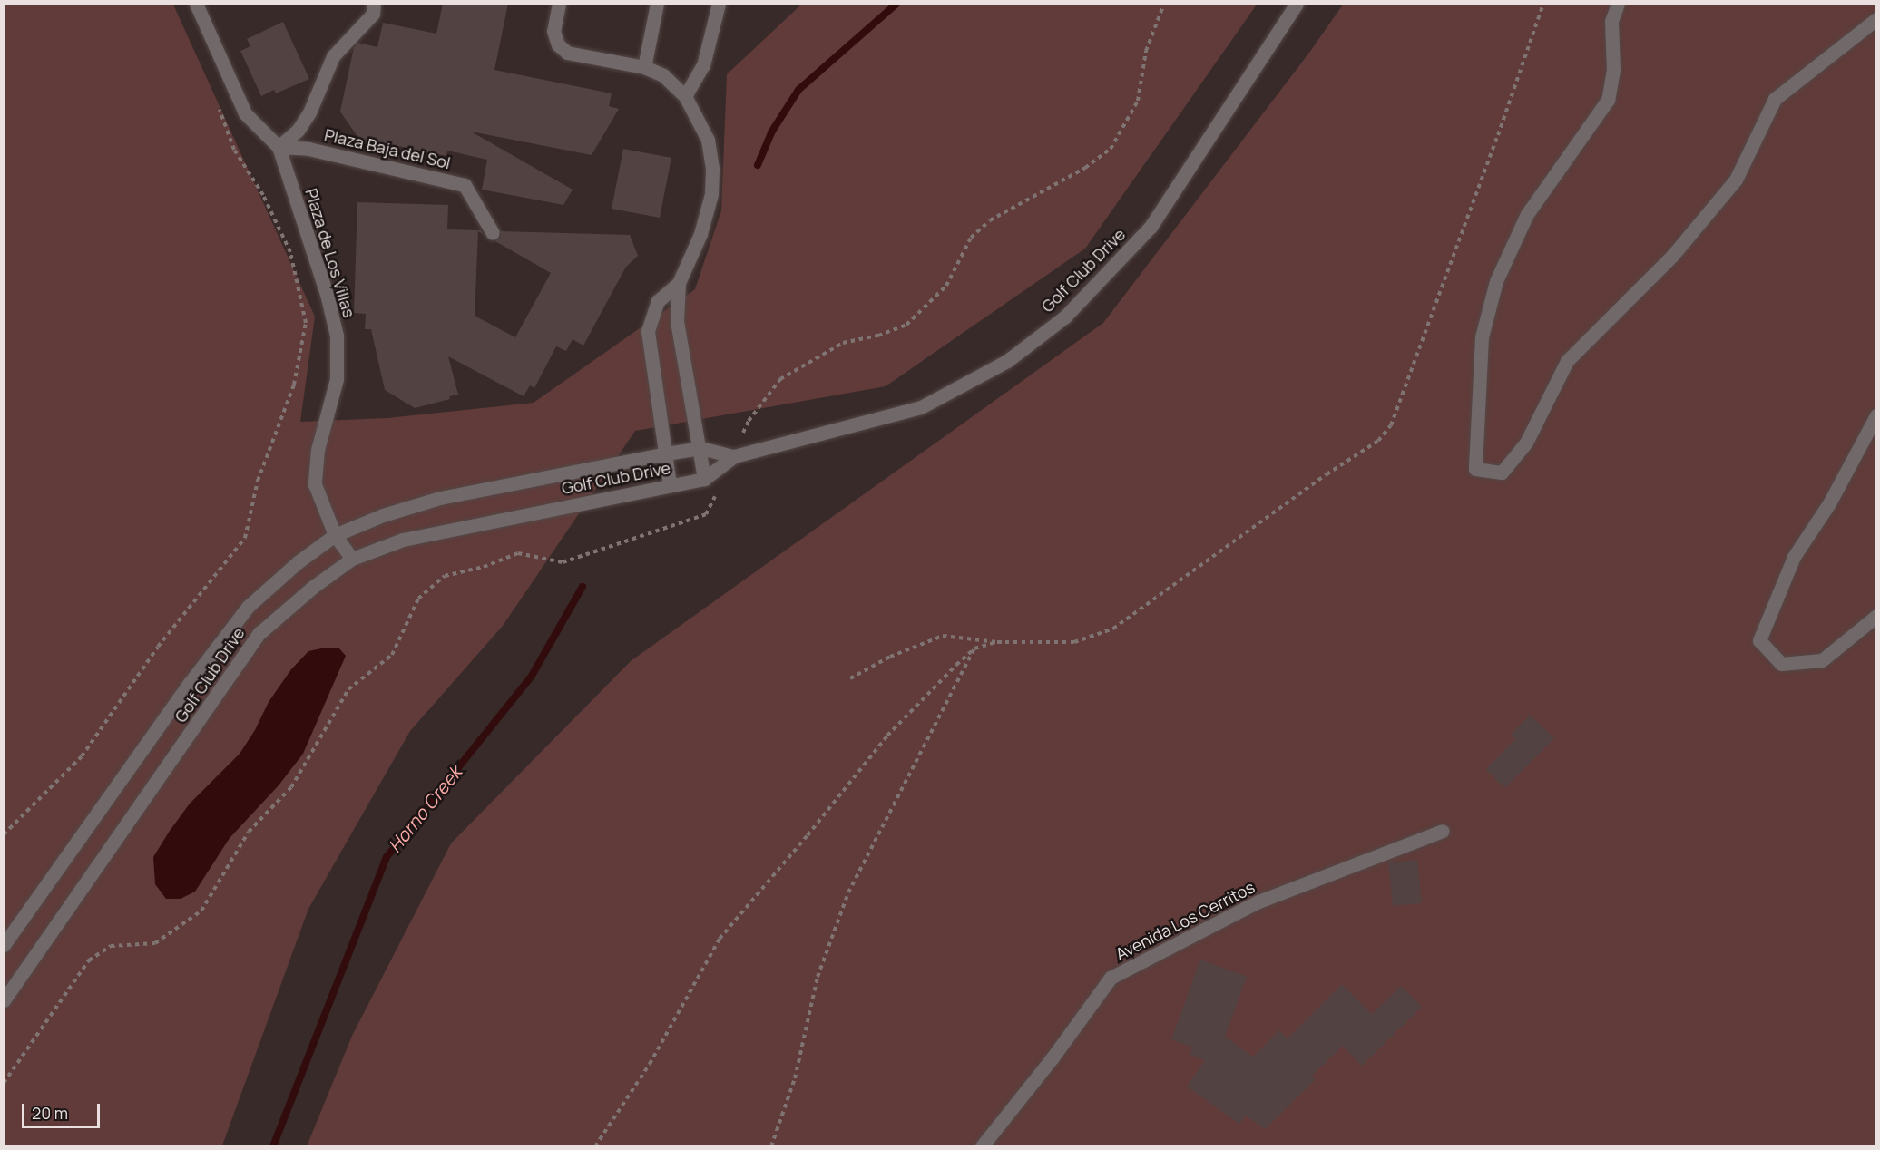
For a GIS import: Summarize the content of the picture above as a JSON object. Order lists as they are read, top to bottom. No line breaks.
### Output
{"streets":{"street":["Plaza Baja del Sol","Plaza de Los Villas","Golf Club Drive","Avenida Los Cerritos"]},"crossings":[["Plaza Baja del Sol","Plaza de Los Villas"],["Plaza de Los Villas","Golf Club Drive"]],"water":["Horno Creek"],"scale_bar":"20 m"}
